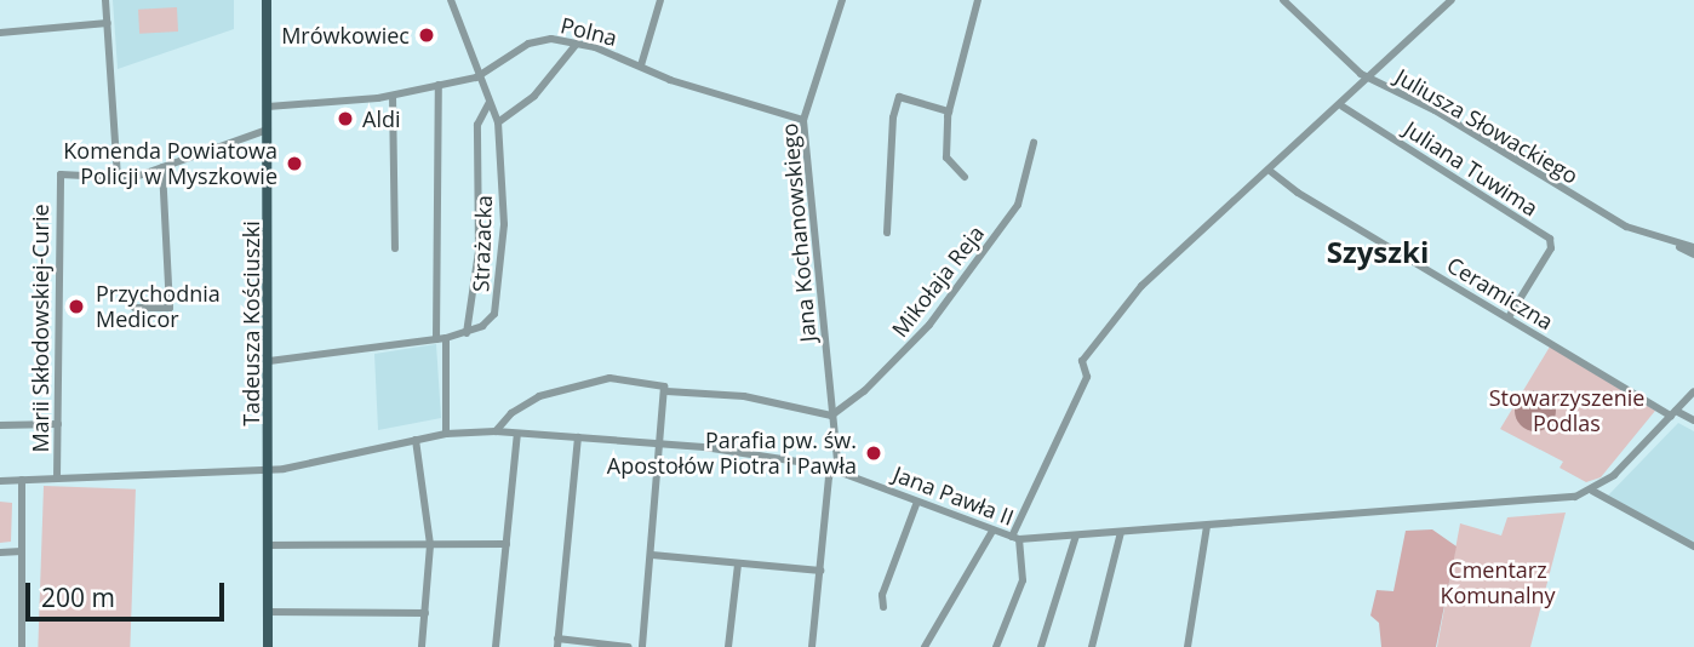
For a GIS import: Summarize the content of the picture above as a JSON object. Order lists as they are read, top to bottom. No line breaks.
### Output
{"streets":{"main road":["Tadeusza Kościuszki"],"street":["Polna","Juliusza Słowackiego","Juliana Tuwima","Jana Kochanowskiego","Strażacka","Mikołaja Reja","Ceramiczna","Marii Skłodowskiej-Curie","Jana Pawła II"]},"crossings":[["Polna","Jana Kochanowskiego"],["Polna","Strażacka"],["Polna","Tadeusza Kościuszki"],["Juliana Tuwima","Ceramiczna"],["Jana Kochanowskiego","Mikołaja Reja"],["Jana Kochanowskiego","Jana Pawła II"],["Strażacka","Tadeusza Kościuszki"],["Tadeusza Kościuszki","Jana Pawła II"],["Marii Skłodowskiej-Curie","Jana Pawła II"]],"districts":["Szyszki"],"parks":["Stowarzyszenie Podlas","Cmentarz Komunalny"],"places":["Mrówkowiec","Aldi","Komenda Powiatowa Policji w Myszkowie","Przychodnia Medicor","Parafia pw. św. Apostołów Piotra i Pawła"],"scale_bar":"200 m"}
